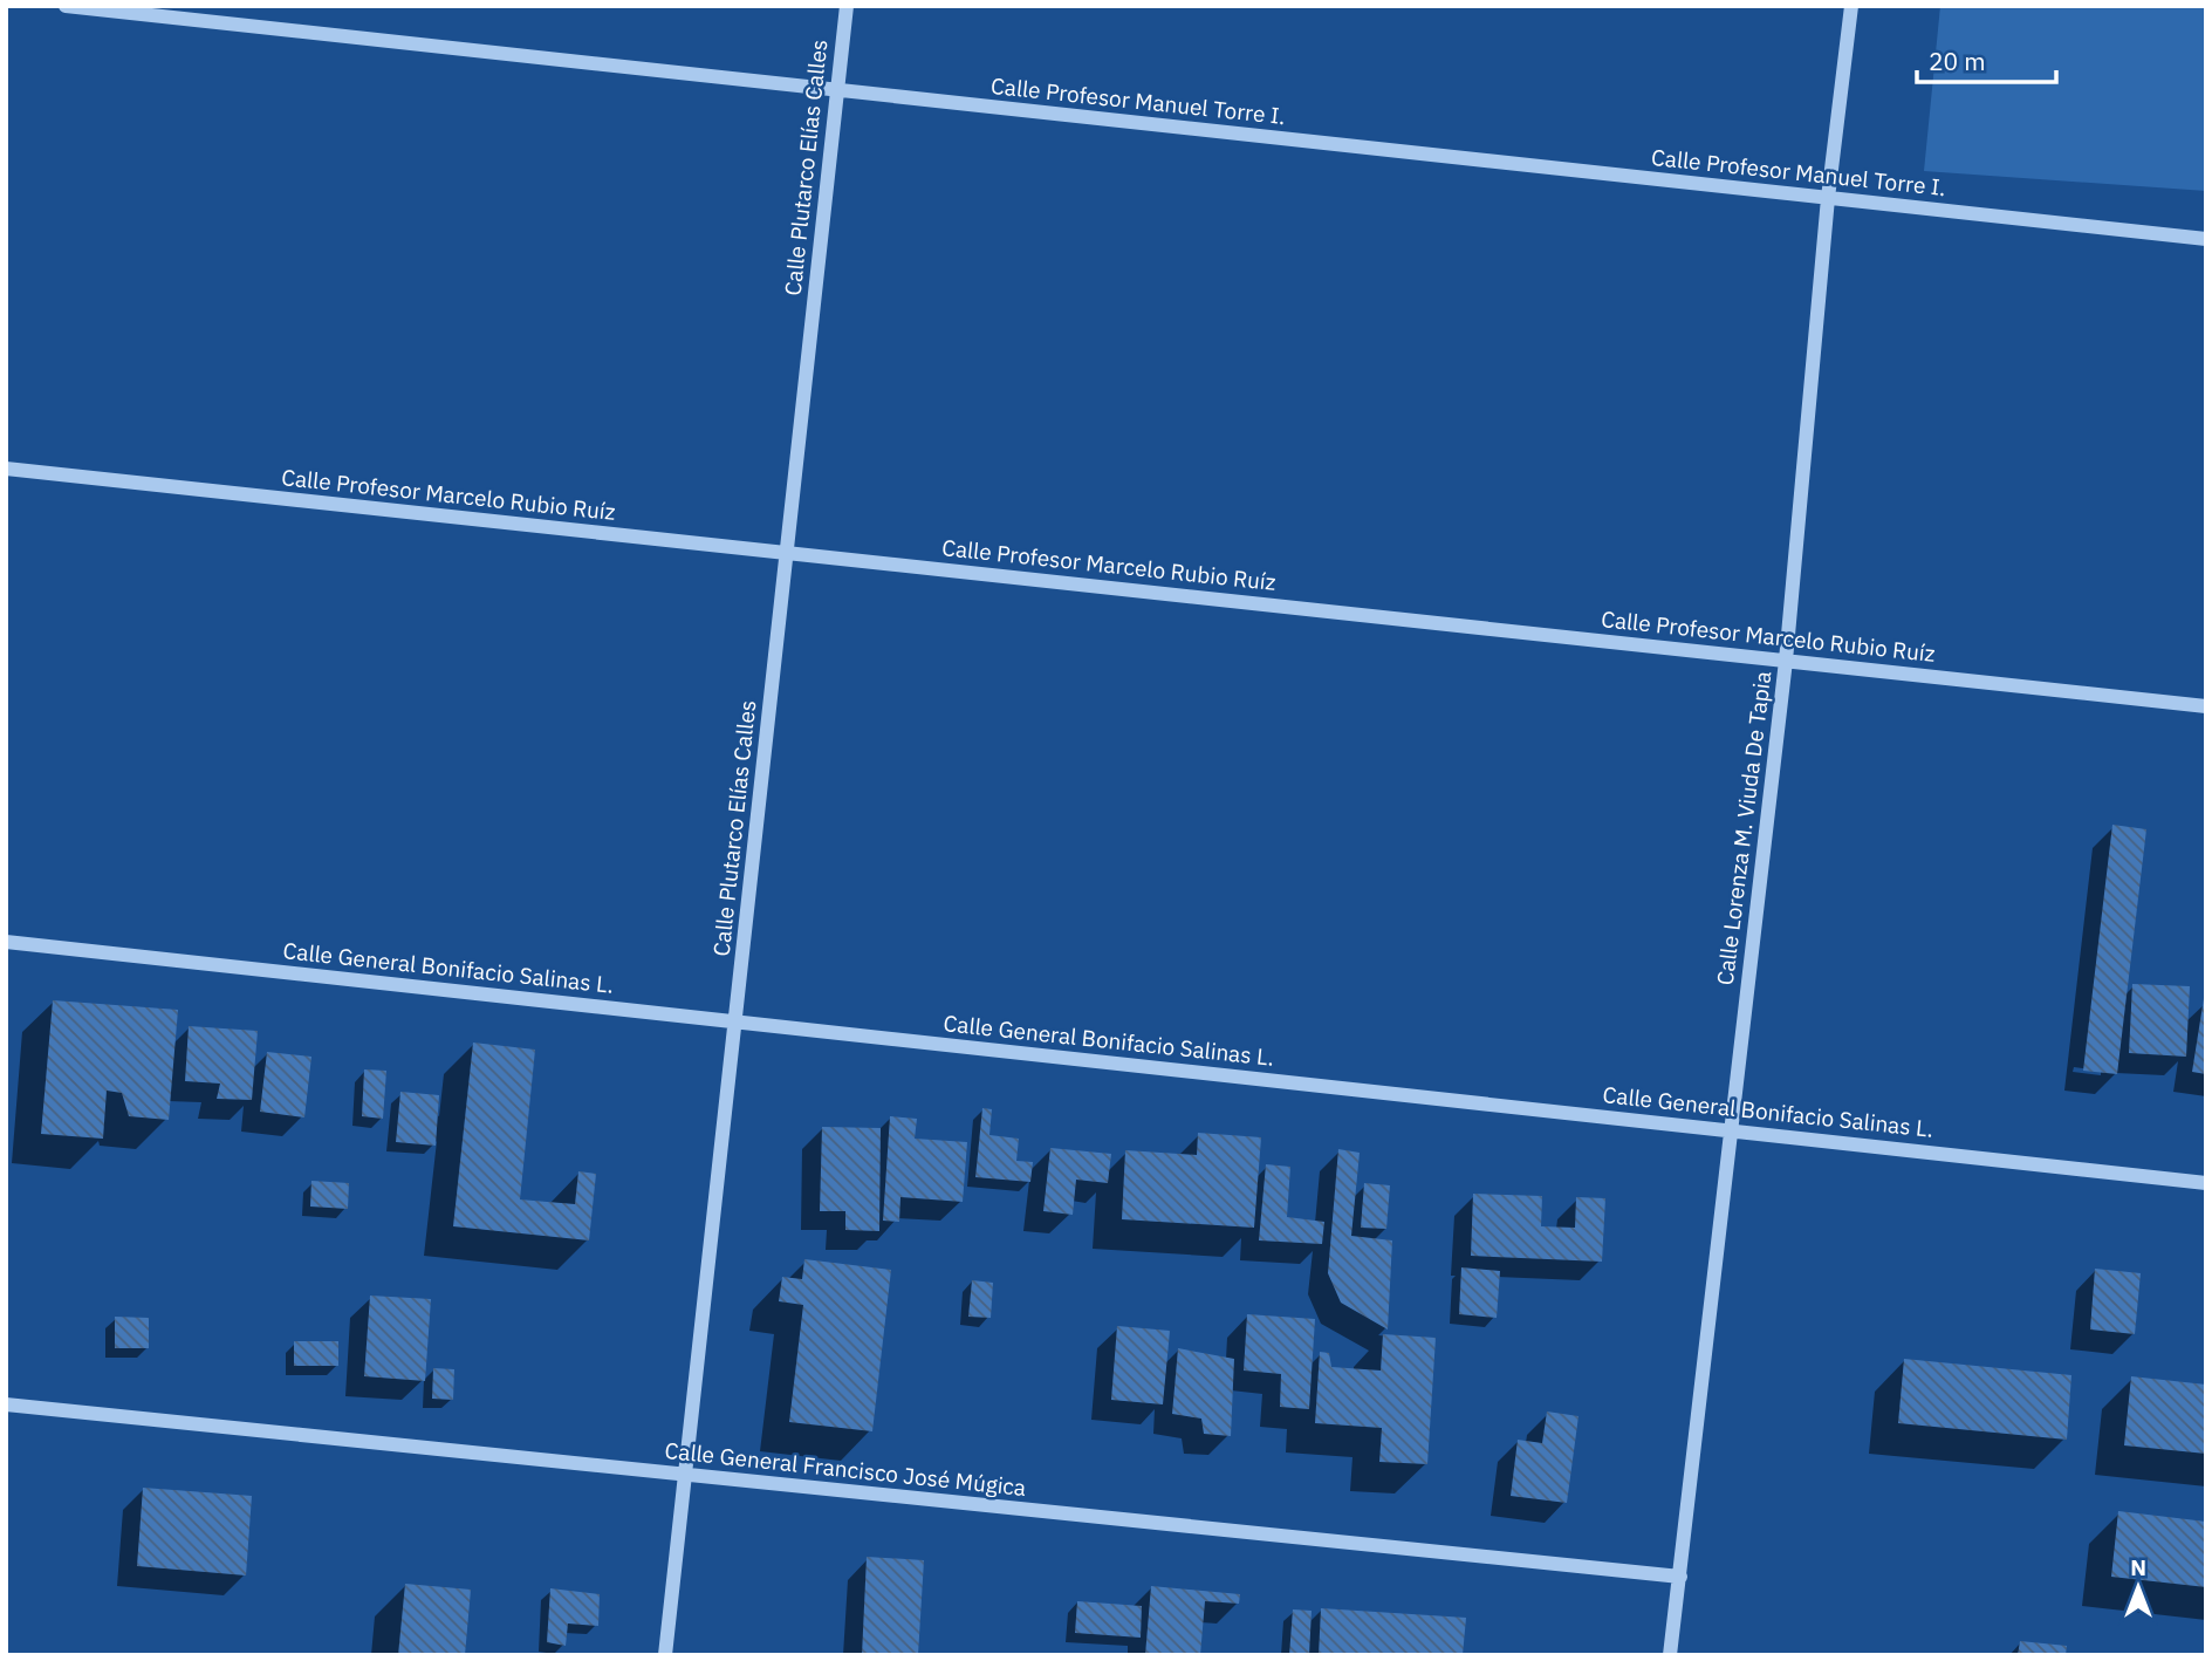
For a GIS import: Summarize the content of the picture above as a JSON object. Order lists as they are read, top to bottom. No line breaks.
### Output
{"streets":{"street":["Calle Profesor Manuel Torre I.","Calle Plutarco Elías Calles","Calle Profesor Marcelo Rubio Ruíz","Calle Lorenza M. Viuda De Tapia","Calle General Bonifacio Salinas L.","Calle General Francisco José Múgica"]},"crossings":[["Calle Profesor Manuel Torre I.","Calle Plutarco Elías Calles"],["Calle Profesor Manuel Torre I.","Calle Lorenza M. Viuda De Tapia"],["Calle Plutarco Elías Calles","Calle Profesor Marcelo Rubio Ruíz"],["Calle Plutarco Elías Calles","Calle General Bonifacio Salinas L."],["Calle Plutarco Elías Calles","Calle General Francisco José Múgica"],["Calle Profesor Marcelo Rubio Ruíz","Calle Lorenza M. Viuda De Tapia"],["Calle Lorenza M. Viuda De Tapia","Calle General Bonifacio Salinas L."],["Calle Lorenza M. Viuda De Tapia","Calle General Francisco José Múgica"]],"scale_bar":"20 m","north":"top"}
